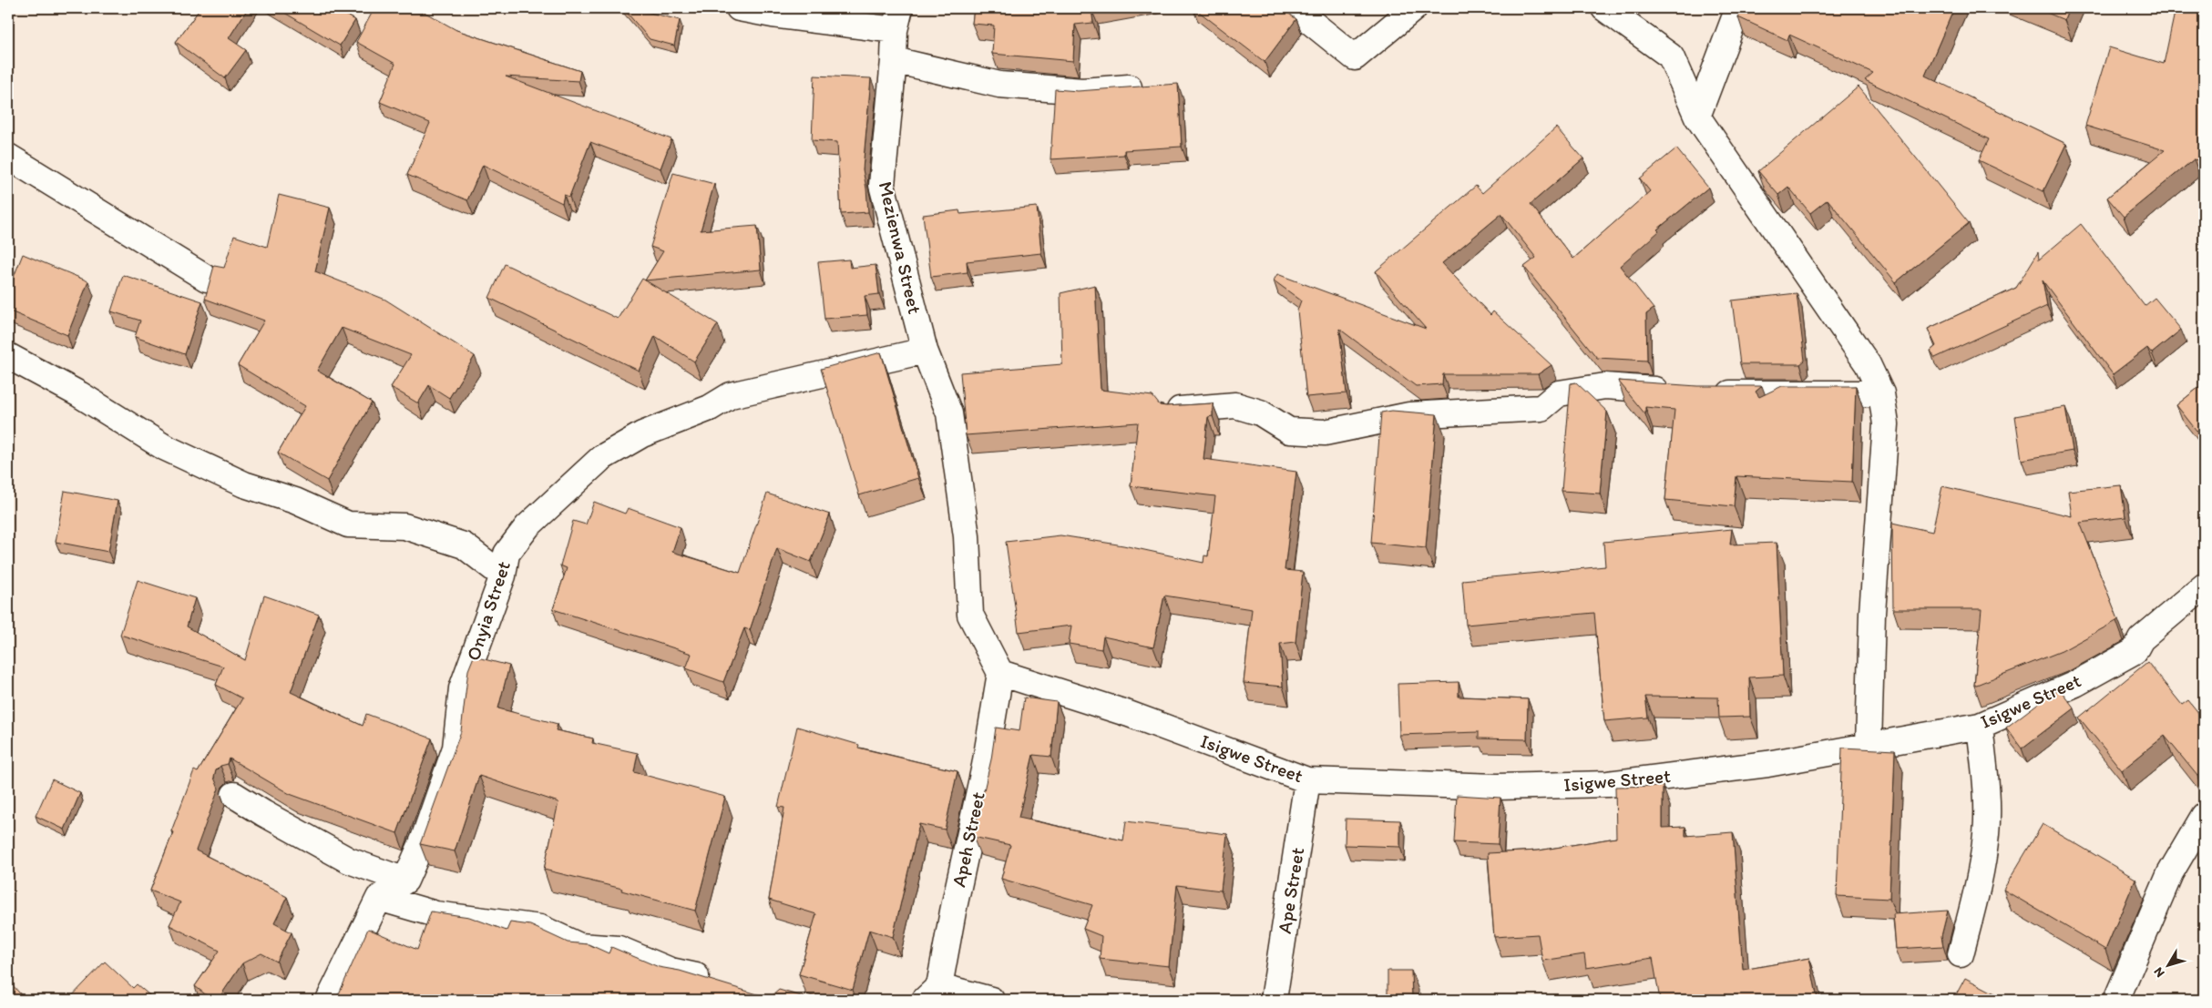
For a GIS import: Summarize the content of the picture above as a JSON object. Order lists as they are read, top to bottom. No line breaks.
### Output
{"streets":{"street":["Mezienwa Street","Onyia Street","Isigwe Street","Apeh Street","Ape Street"]},"crossings":[["Mezienwa Street","Onyia Street"],["Mezienwa Street","Isigwe Street"],["Mezienwa Street","Apeh Street"],["Isigwe Street","Apeh Street"],["Isigwe Street","Ape Street"]],"north":"bottom left"}
